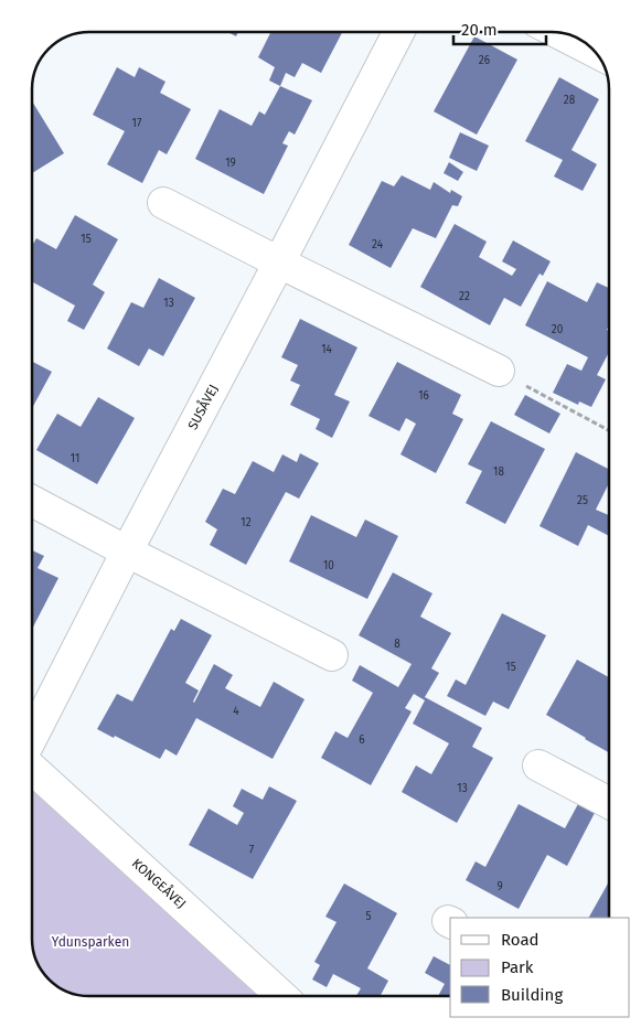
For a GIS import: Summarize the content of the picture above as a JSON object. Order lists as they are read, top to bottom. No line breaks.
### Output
{"streets":{"street":["SUSÅVEJ","KONGEÅVEJ"]},"parks":["Ydunsparken"],"house_numbers":["26","28","17","19","15","24","22","13","20","14","16","11","18","25","12","10","8","15","4","6","13","7","9","5"],"legend":["Road","Park","Building"],"scale_bar":"20 m"}
